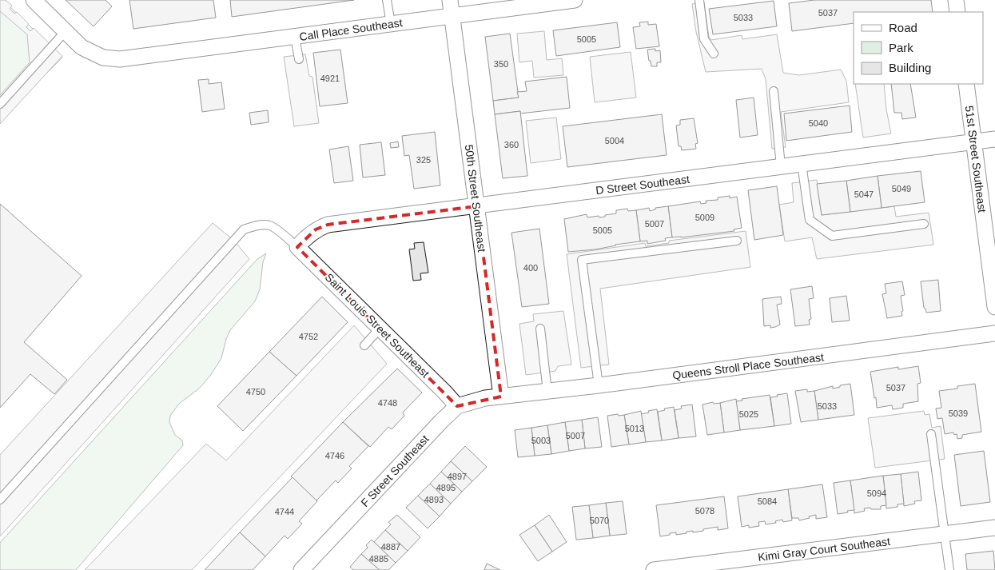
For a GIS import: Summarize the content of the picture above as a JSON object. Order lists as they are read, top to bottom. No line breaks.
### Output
{"streets":{"street":["Call Place Southeast","51st Street Southeast","D Street Southeast","50th Street Southeast","Saint Louis Street Southeast","Queens Stroll Place Southeast","F Street Southeast","Kimi Gray Court Southeast"]},"crossings":[["Call Place Southeast","50th Street Southeast"],["51st Street Southeast","D Street Southeast"],["D Street Southeast","50th Street Southeast"],["D Street Southeast","Saint Louis Street Southeast"],["50th Street Southeast","Queens Stroll Place Southeast"],["50th Street Southeast","F Street Southeast"],["Saint Louis Street Southeast","F Street Southeast"],["Queens Stroll Place Southeast","F Street Southeast"]],"house_numbers":["5037","5033","5005","350","4921","5040","5004","360","325","5049","5047","5009","5007","5005","400","4752","5037","4750","4748","5033","5039","5025","5013","5007","5003","4746","4897","4895","5094","4893","5084","5078","4744","5070","4887","4885"],"legend":["Road","Park","Building"]}
